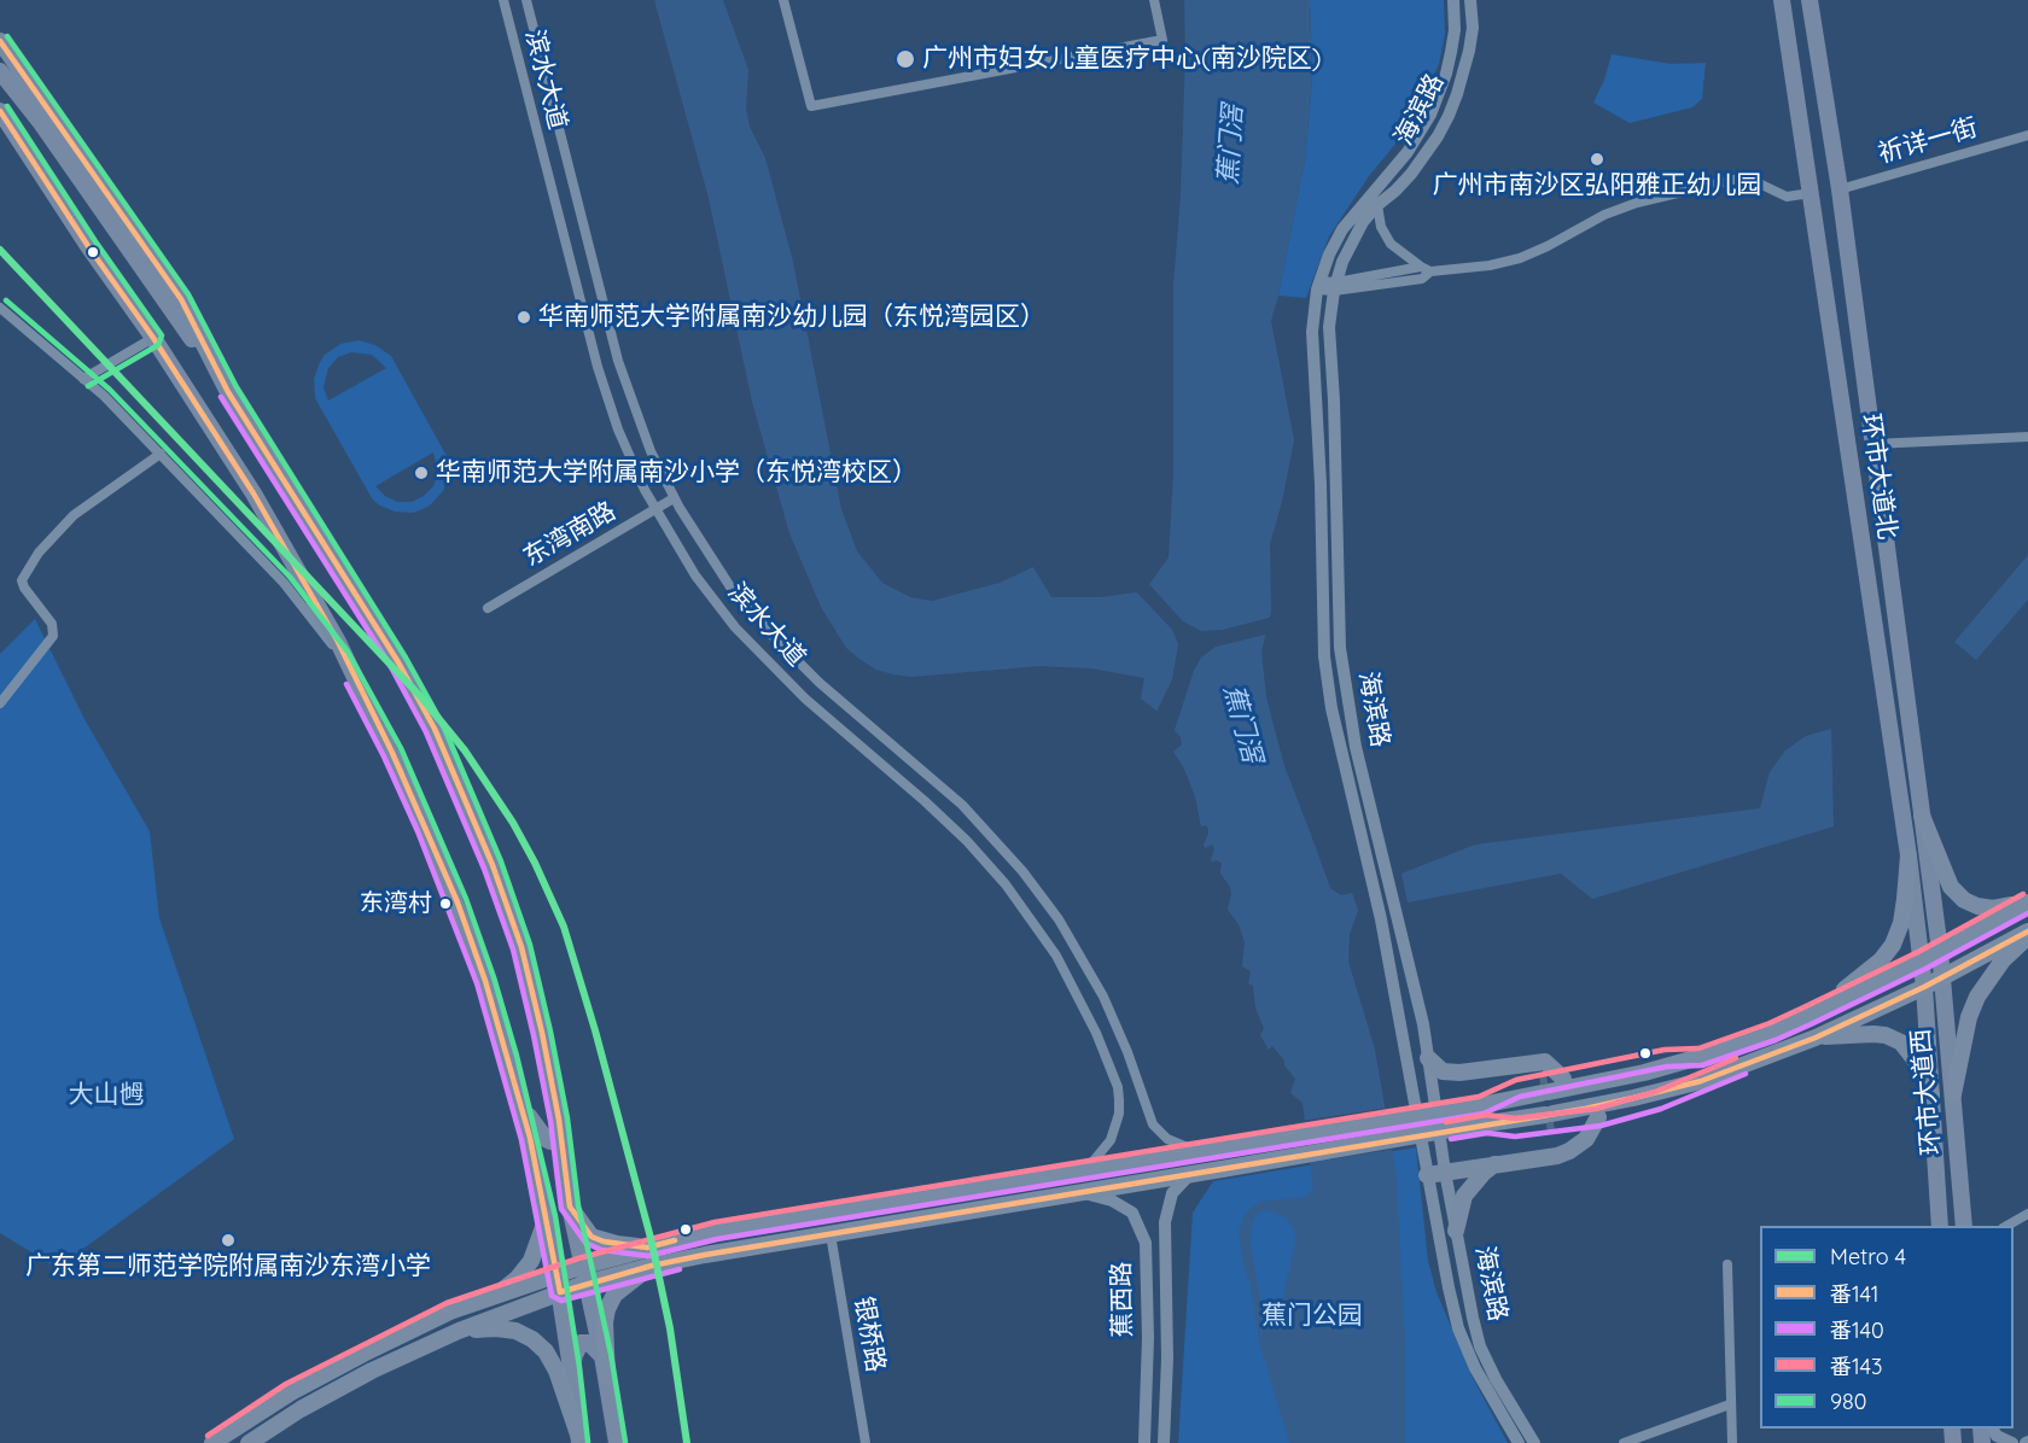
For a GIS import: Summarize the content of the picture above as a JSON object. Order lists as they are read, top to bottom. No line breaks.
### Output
{"streets":{"main road":["环市大道北","环市大道西"],"street":["滨水大道","海滨路","祈详一街","东湾南路","蕉西路","银桥路"]},"crossings":[["滨水大道","东湾南路"],["祈详一街","环市大道北"],["环市大道北","环市大道西"]],"water":["蕉门滘"],"parks":["大山乸","蕉门公园"],"places":["广州市妇女儿童医疗中心(南沙院区)","广州市南沙区弘阳雅正幼儿园","华南师范大学附属南沙幼儿园（东悦湾园区）","华南师范大学附属南沙小学（东悦湾校区）","东湾村","广东第二师范学院附属南沙东湾小学"],"lines":["transit line 980","transit line 番141","metro line 4","transit line 番140","transit line 番143"],"legend":["Metro 4","番141","番140","番143","980"]}
